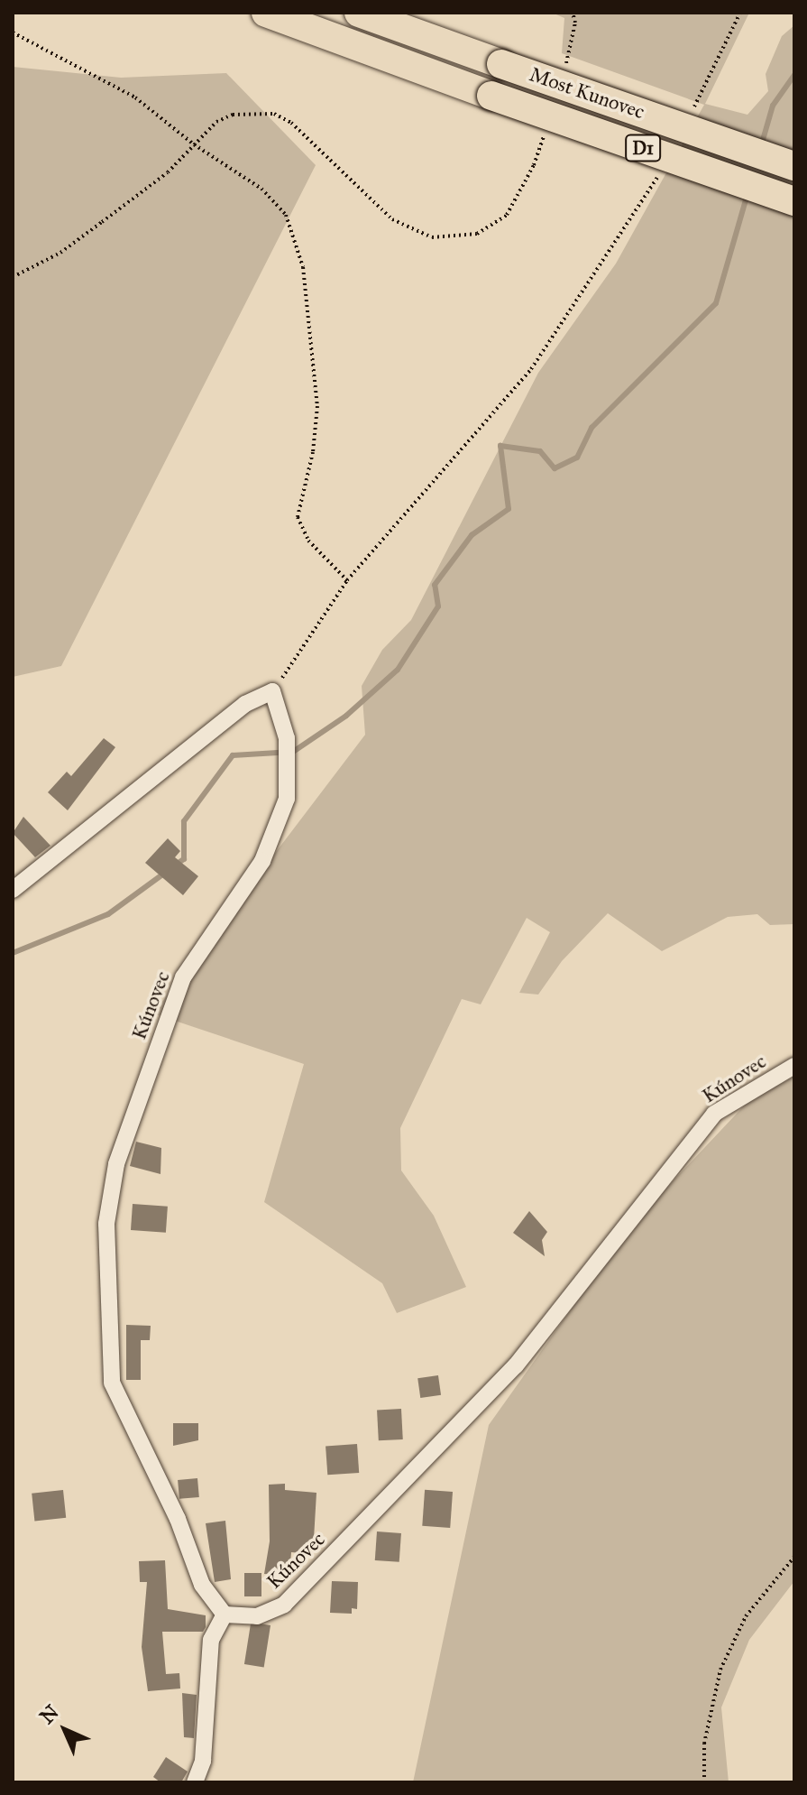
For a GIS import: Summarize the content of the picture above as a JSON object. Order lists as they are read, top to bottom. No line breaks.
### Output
{"streets":{"highway":["Most Kunovec","D1"],"street":["Kúnovec"]},"north":"top left"}
